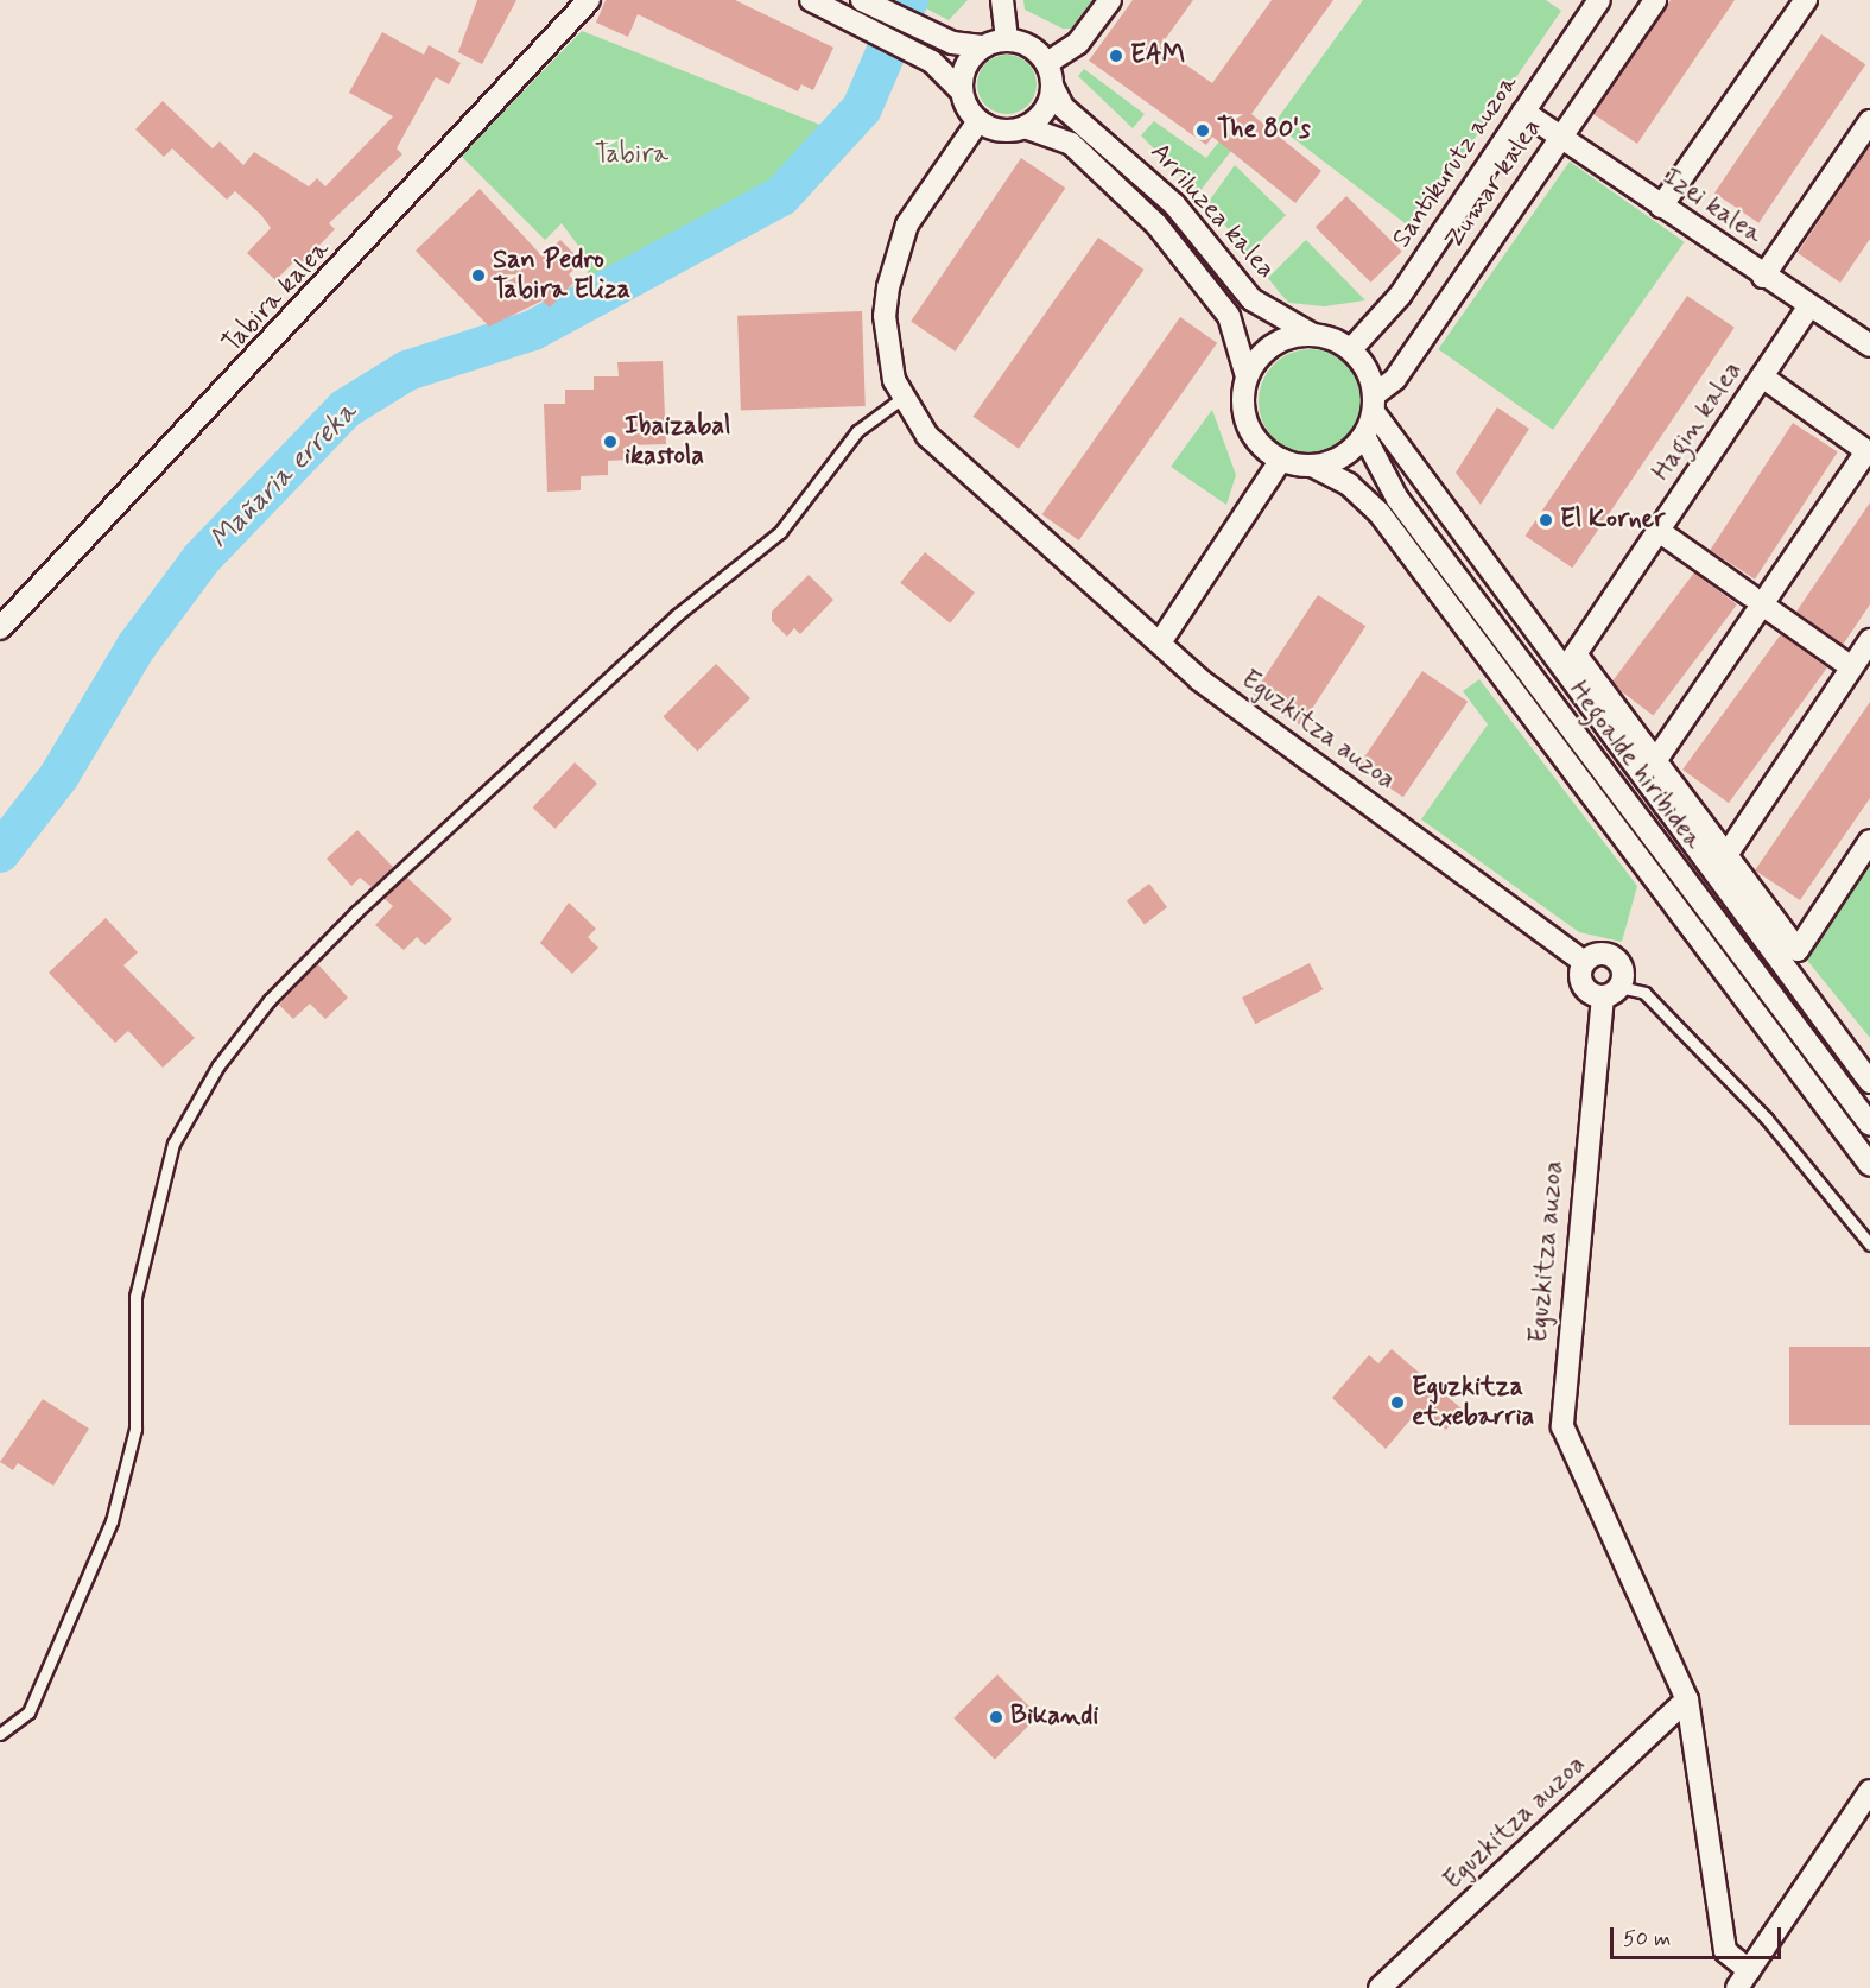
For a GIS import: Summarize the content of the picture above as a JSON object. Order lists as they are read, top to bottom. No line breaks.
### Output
{"streets":{"street":["Santikurutz auzoa","Zumar kalea","Izei kalea","Arriluzea kalea","Tabira kalea","Hagin kalea","Eguzkitza auzoa","Hegoalde hiribidea"]},"crossings":[["Santikurutz auzoa","Zumar kalea"],["Santikurutz auzoa","Izei kalea"],["Santikurutz auzoa","Arriluzea kalea"],["Santikurutz auzoa","Hegoalde hiribidea"],["Zumar kalea","Izei kalea"],["Zumar kalea","Arriluzea kalea"],["Zumar kalea","Hegoalde hiribidea"],["Izei kalea","Hagin kalea"],["Arriluzea kalea","Hegoalde hiribidea"],["Hagin kalea","Hegoalde hiribidea"]],"water":["Mañaria erreka"],"parks":["Tabira"],"places":["EAM","The 80's","San Pedro Tabira Eliza","Ibaizabal ikastola","El Korner","Eguzkitza etxebarria","Bikandi"],"scale_bar":"50 m"}
